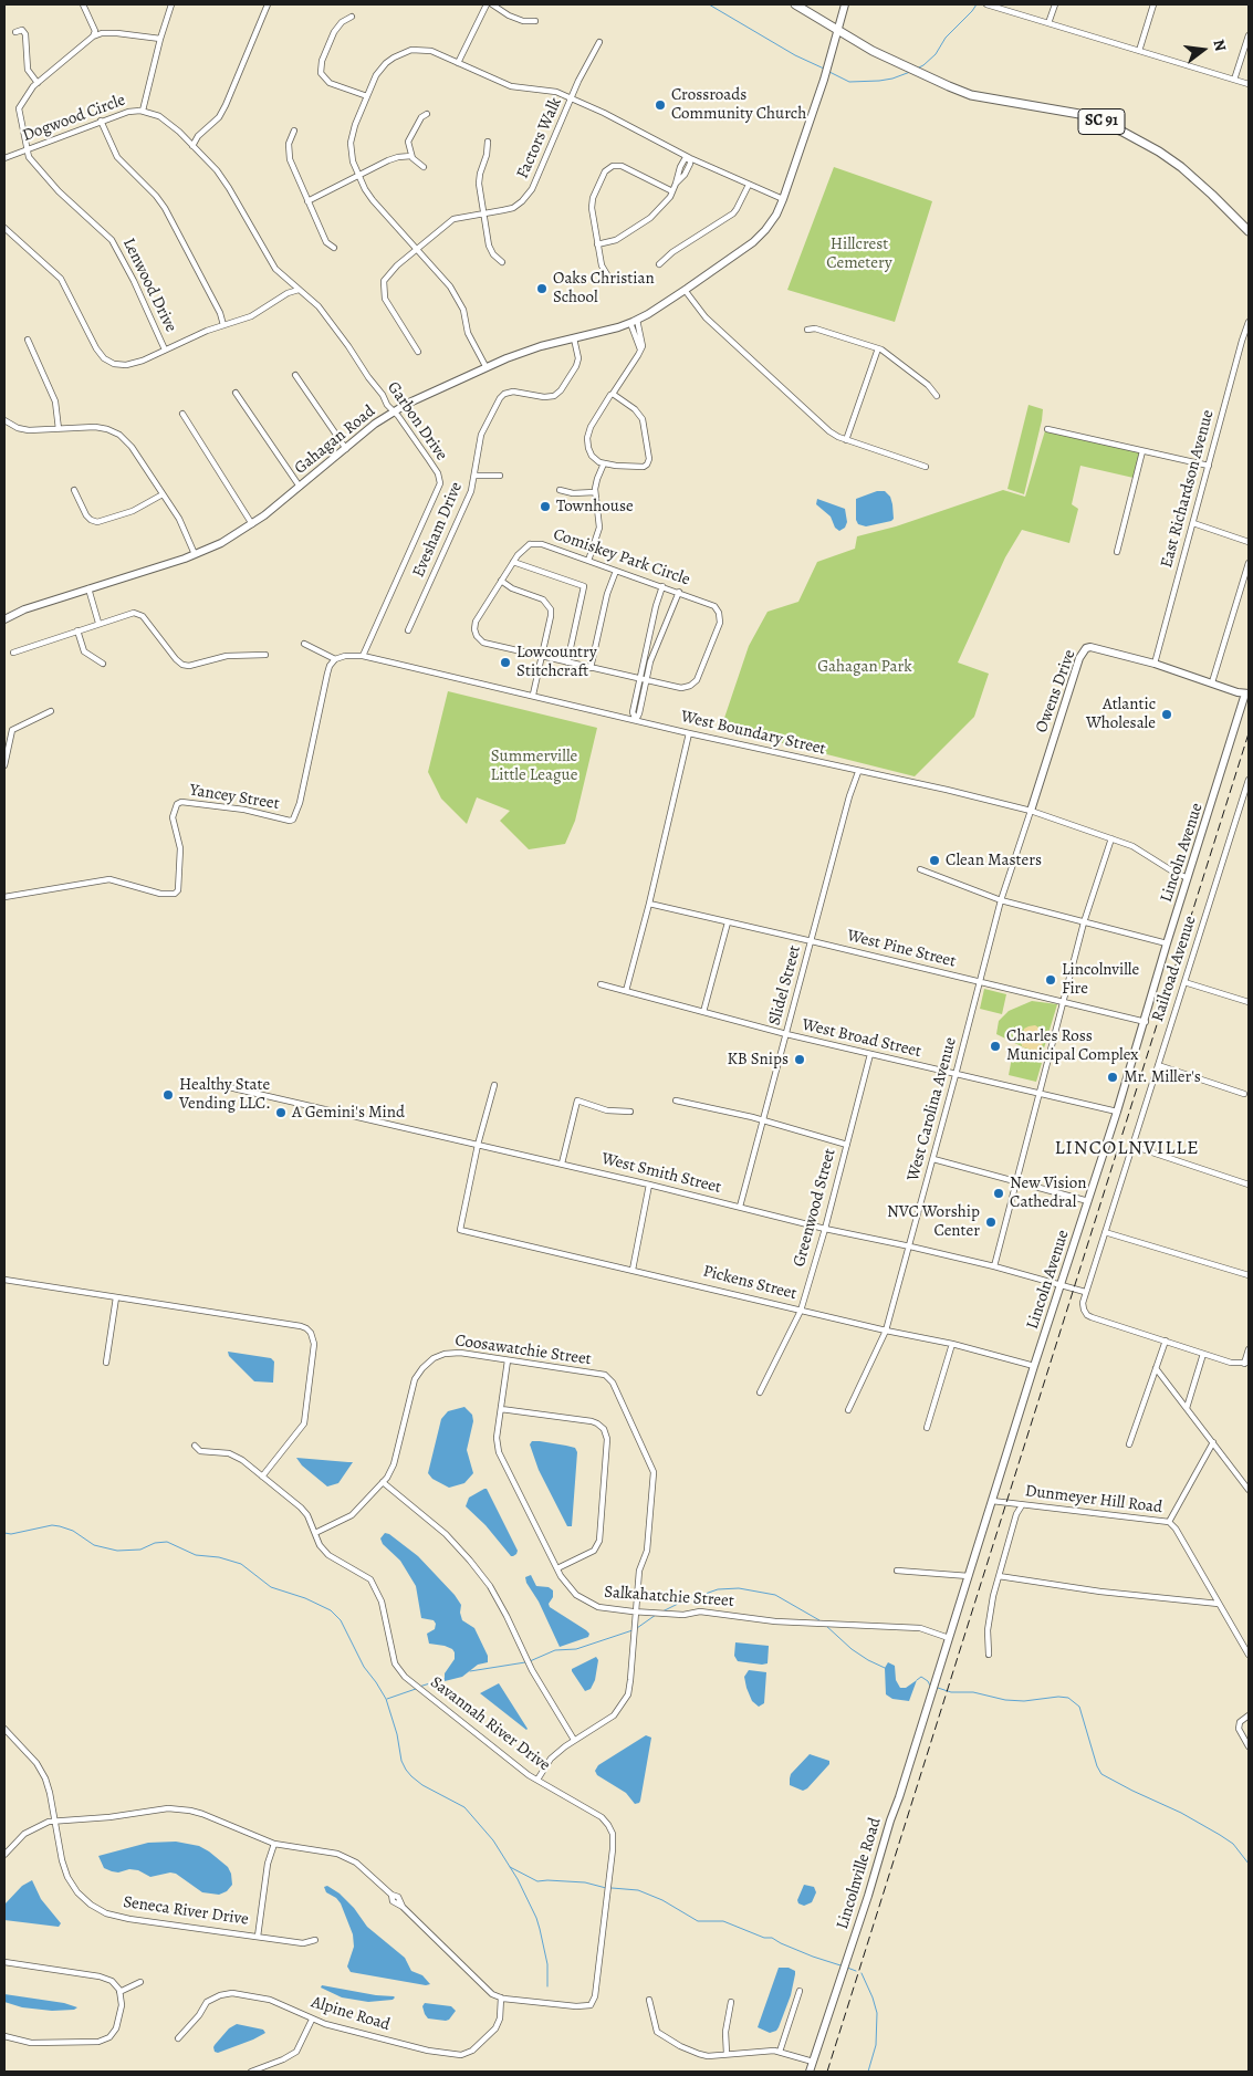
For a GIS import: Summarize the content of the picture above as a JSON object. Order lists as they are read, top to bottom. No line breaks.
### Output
{"streets":{"main road":["SC 91"],"street":["Dogwood Circle","Factors Walk","Lenwood Drive","Garbon Drive","Gahagan Road","East Richardson Avenue","Evesham Drive","Comiskey Park Circle","Owens Drive","West Boundary Street","Yancey Street","Lincoln Avenue","West Pine Street","Railroad Avenue","Slidel Street","West Broad Street","West Carolina Avenue","West Smith Street","Greenwood Street","Pickens Street","Coosawatchie Street","Dunmeyer Hill Road","Salkahatchie Street","Savannah River Drive","Lincolnville Road","Seneca River Drive","Alpine Road"]},"crossings":[["Dogwood Circle","Lenwood Drive"],["Dogwood Circle","Garbon Drive"],["SC 91","Gahagan Road"],["Garbon Drive","Gahagan Road"],["Garbon Drive","West Boundary Street"],["Gahagan Road","Evesham Drive"],["East Richardson Avenue","Owens Drive"],["Owens Drive","West Boundary Street"],["Owens Drive","Lincoln Avenue"],["Owens Drive","West Carolina Avenue"],["West Boundary Street","Yancey Street"],["West Boundary Street","Lincoln Avenue"],["West Boundary Street","Slidel Street"],["West Boundary Street","West Carolina Avenue"],["Lincoln Avenue","West Pine Street"],["Lincoln Avenue","West Broad Street"],["Lincoln Avenue","West Smith Street"],["Lincoln Avenue","Pickens Street"],["Lincoln Avenue","Dunmeyer Hill Road"],["Lincoln Avenue","Salkahatchie Street"],["Lincoln Avenue","Lincolnville Road"],["West Pine Street","Slidel Street"],["West Pine Street","West Carolina Avenue"],["Railroad Avenue","West Smith Street"],["Slidel Street","West Broad Street"],["Slidel Street","West Smith Street"],["West Broad Street","West Carolina Avenue"],["West Broad Street","Greenwood Street"],["West Carolina Avenue","West Smith Street"],["West Carolina Avenue","Pickens Street"],["West Smith Street","Greenwood Street"],["West Smith Street","Pickens Street"],["Greenwood Street","Pickens Street"],["Coosawatchie Street","Salkahatchie Street"],["Coosawatchie Street","Savannah River Drive"],["Savannah River Drive","Alpine Road"]],"districts":["LINCOLNVILLE"],"parks":["Hillcrest Cemetery","Gahagan Park","Summerville Little League"],"places":["Crossroads Community Church","Oaks Christian School","Townhouse","Lowcountry Stitchcraft","Atlantic Wholesale","Clean Masters","Lincolnville Fire","Charles Ross Municipal Complex","KB Snips","Mr. Miller's","Healthy State Vending LLC.","A Gemini's Mind","New Vision Cathedral","NVC Worship Center"],"north":"right"}
